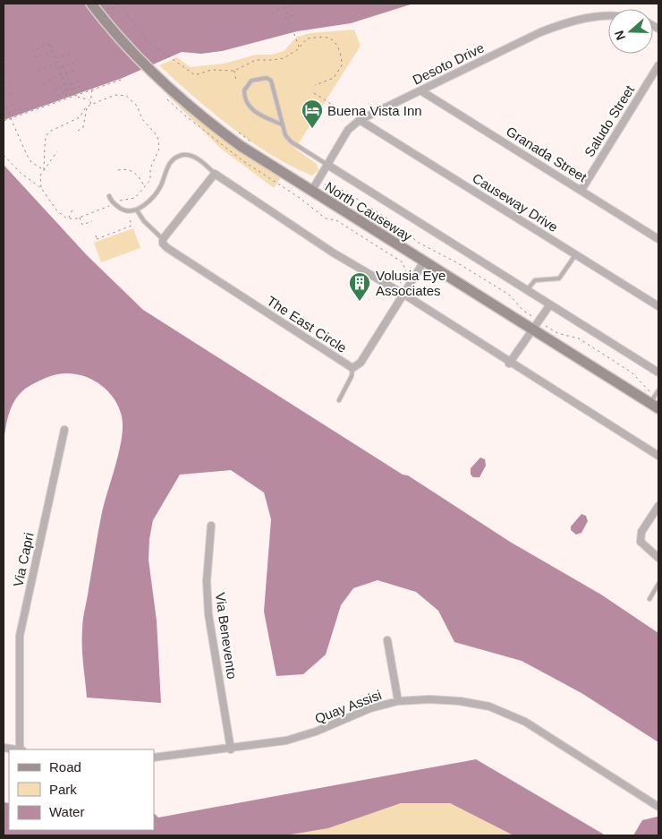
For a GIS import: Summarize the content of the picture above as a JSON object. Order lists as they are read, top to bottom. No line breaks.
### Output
{"streets":{"main road":["North Causeway"],"street":["Desoto Drive","Saludo Street","Granada Street","Causeway Drive","The East Circle","Via Capri","Via Benevento","Quay Assisi"]},"crossings":[["Desoto Drive","Granada Street"],["Desoto Drive","Causeway Drive"],["Desoto Drive","North Causeway"],["Saludo Street","Granada Street"],["North Causeway","The East Circle"],["Via Benevento","Quay Assisi"]],"places":{"hotel":["Buena Vista Inn"],"building":["Volusia Eye Associates"]},"legend":["Road","Park","Water"],"north":"left"}
